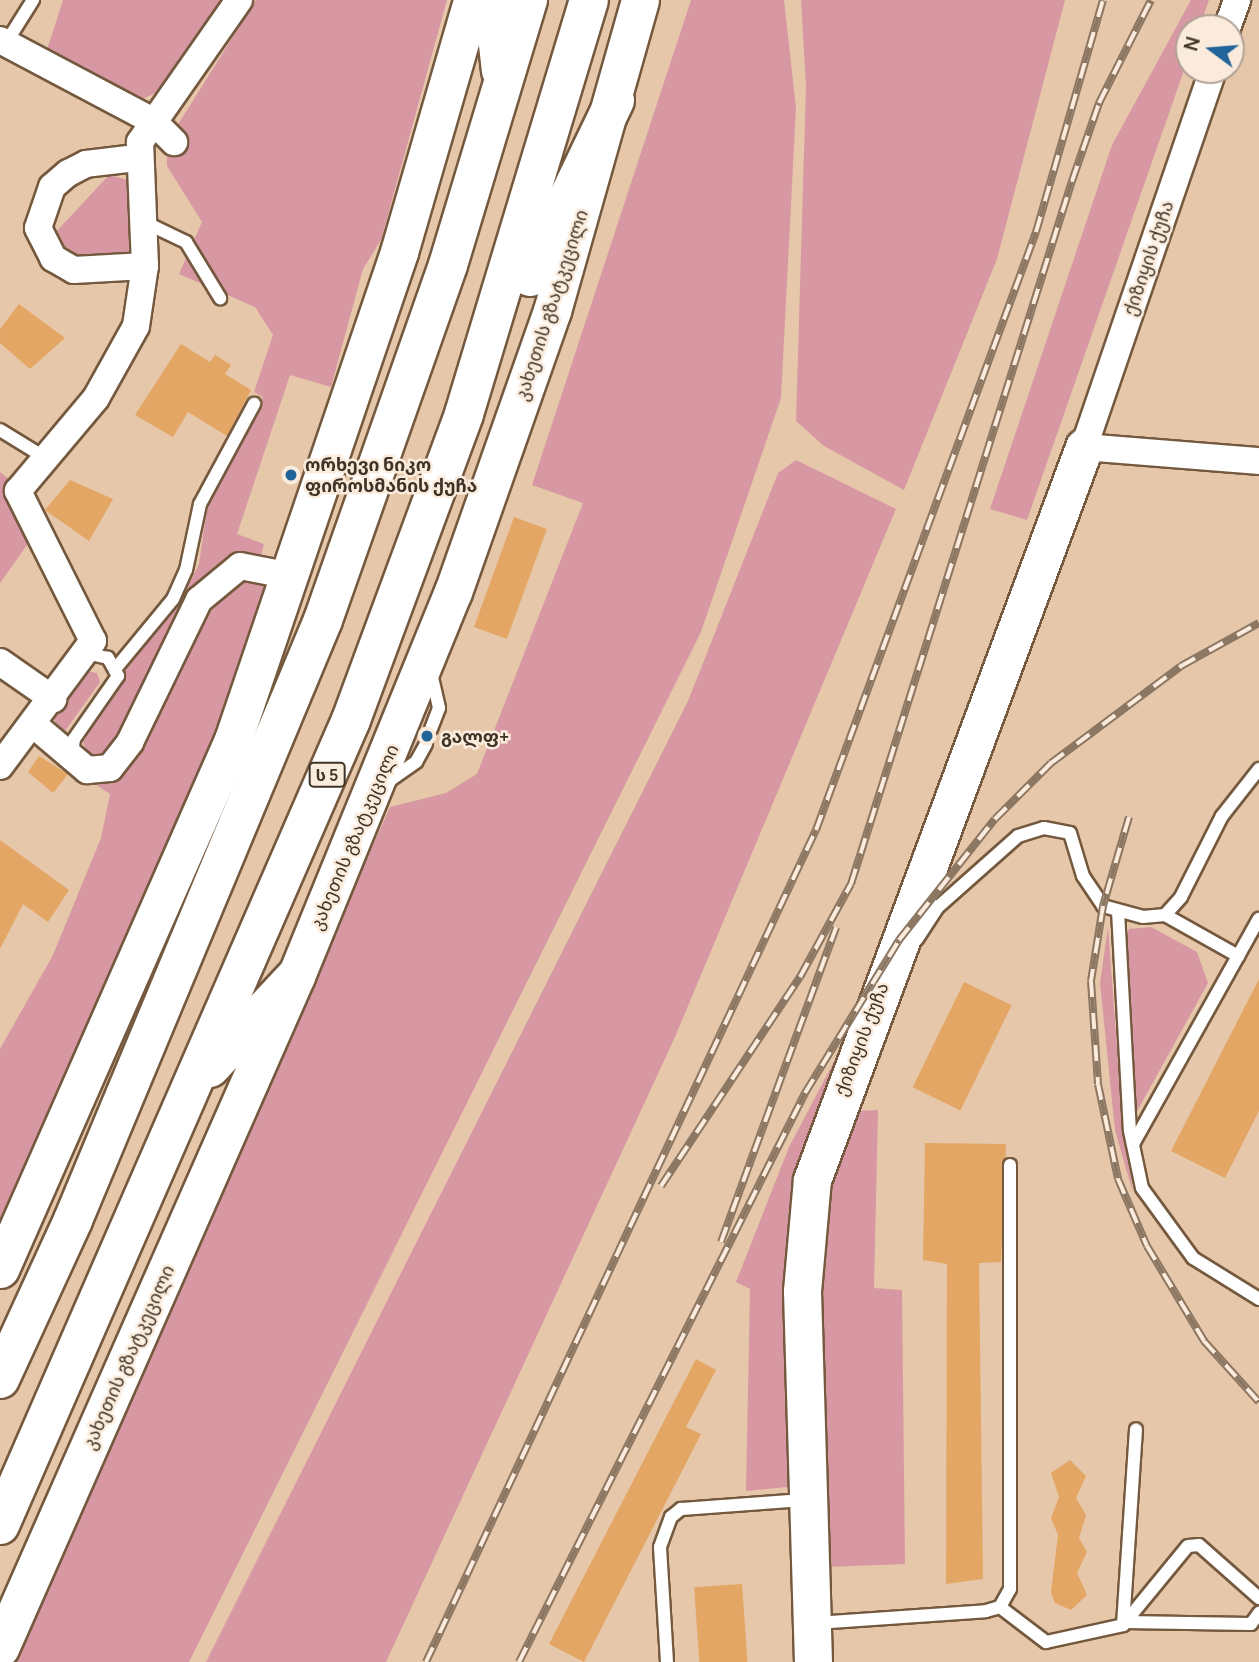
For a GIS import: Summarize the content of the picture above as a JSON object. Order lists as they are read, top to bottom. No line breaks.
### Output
{"streets":{"highway":["ს 5"],"street":["ქიზიყის ქუჩა","კახეთის გზატკეცილი"]},"places":["ორხევი ნიკო ფიროსმანის ქუჩა","გალფ+"],"north":"left"}
